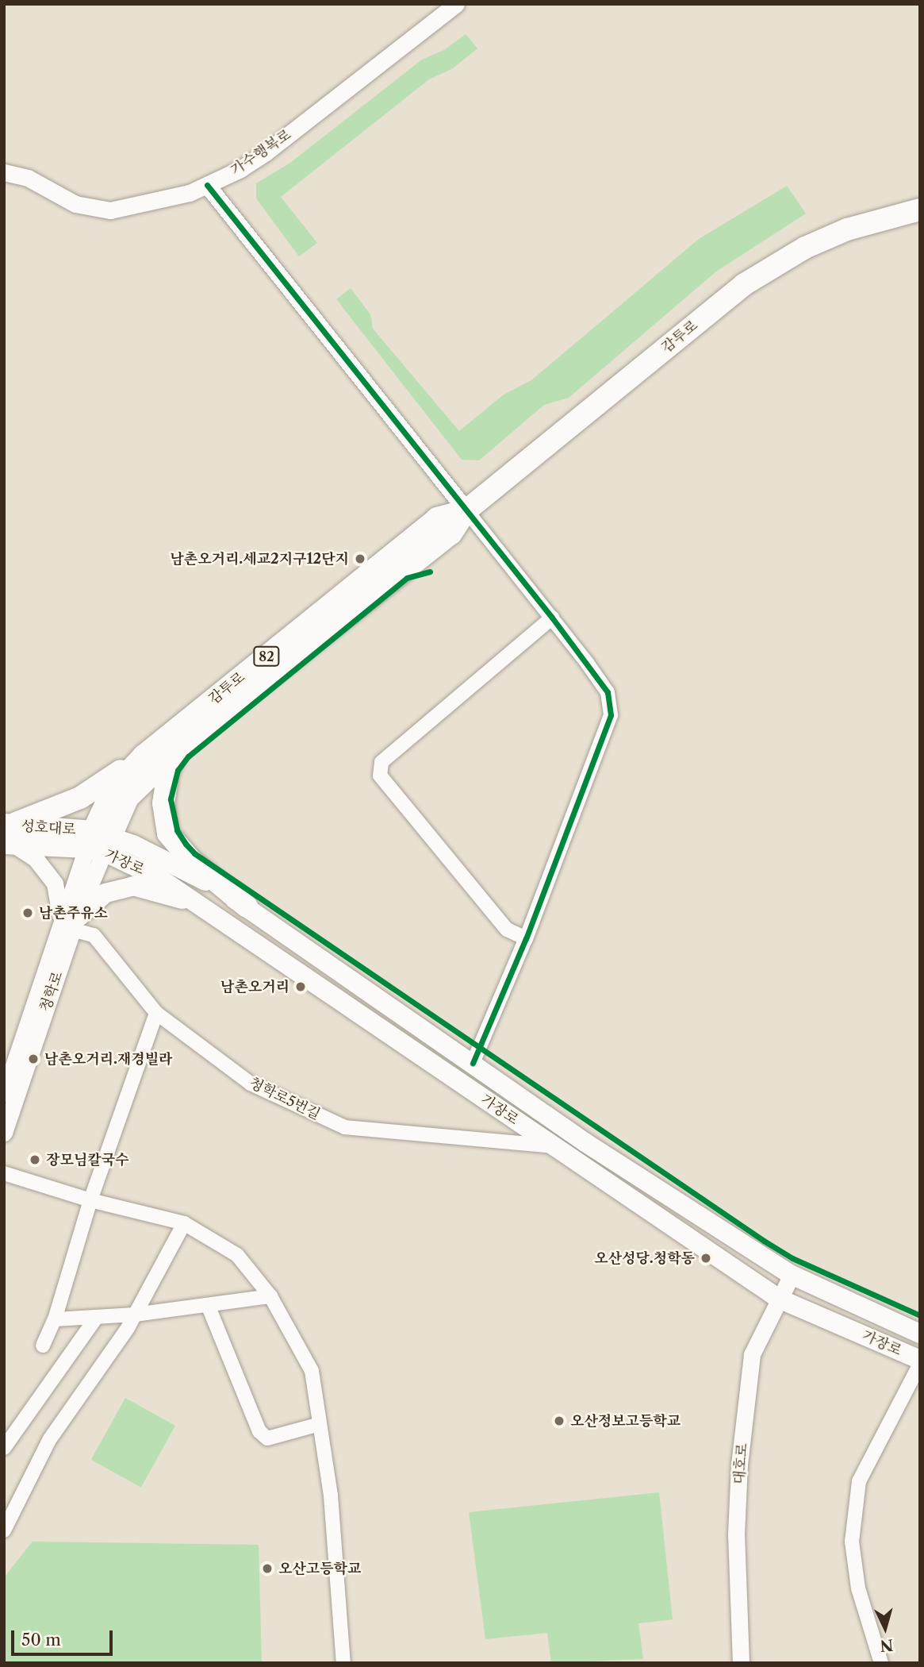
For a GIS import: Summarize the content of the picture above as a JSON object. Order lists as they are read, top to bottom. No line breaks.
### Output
{"streets":{"main road":["감투로","82","성호대로","가장로"],"street":["가수행복로","청학로","청학로5번길","대호로"]},"crossings":[["감투로","성호대로"],["감투로","가장로"],["감투로","청학로"],["성호대로","가장로"],["성호대로","청학로"],["가장로","청학로"],["가장로","청학로5번길"],["가장로","대호로"],["청학로","청학로5번길"]],"places":["남촌오거리.세교2지구12단지","남촌주유소","남촌오거리","남촌오거리.재경빌라","장모님칼국수","오산성당.청학동","오산정보고등학교","오산고등학교"],"scale_bar":"50 m","north":"bottom"}
